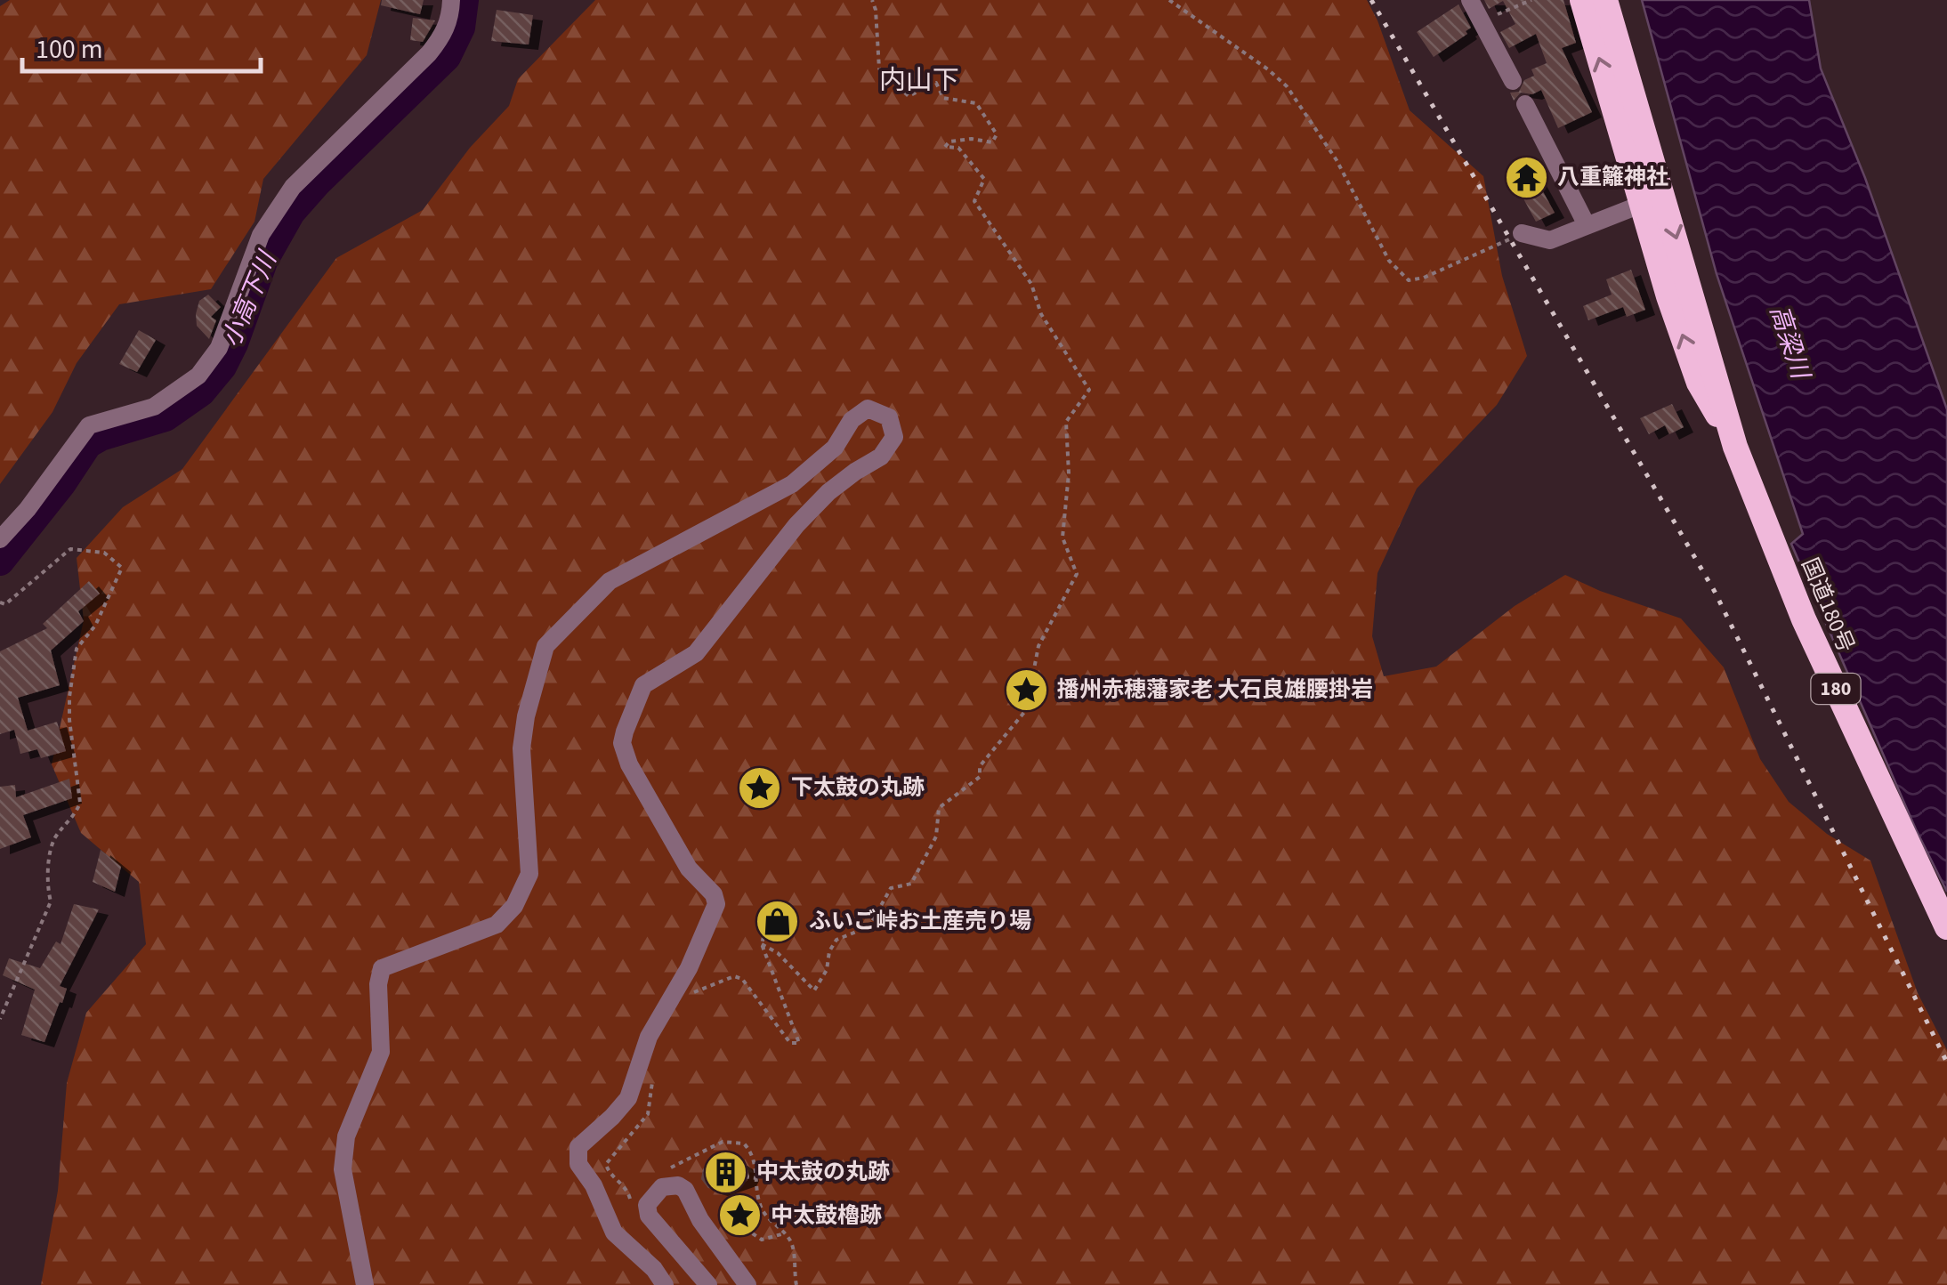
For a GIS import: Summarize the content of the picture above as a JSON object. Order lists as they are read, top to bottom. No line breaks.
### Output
{"streets":{"highway":["国道180号","180"]},"districts":["内山下"],"water":["小高下川","高梁川"],"places":{"temple":["八重籬神社"],"place":["播州赤穂藩家老 大石良雄腰掛岩","下太鼓の丸跡","中太鼓櫓跡"],"shop":["ふいご峠お土産売り場"],"building":["中太鼓の丸跡"]},"scale_bar":"100 m"}
